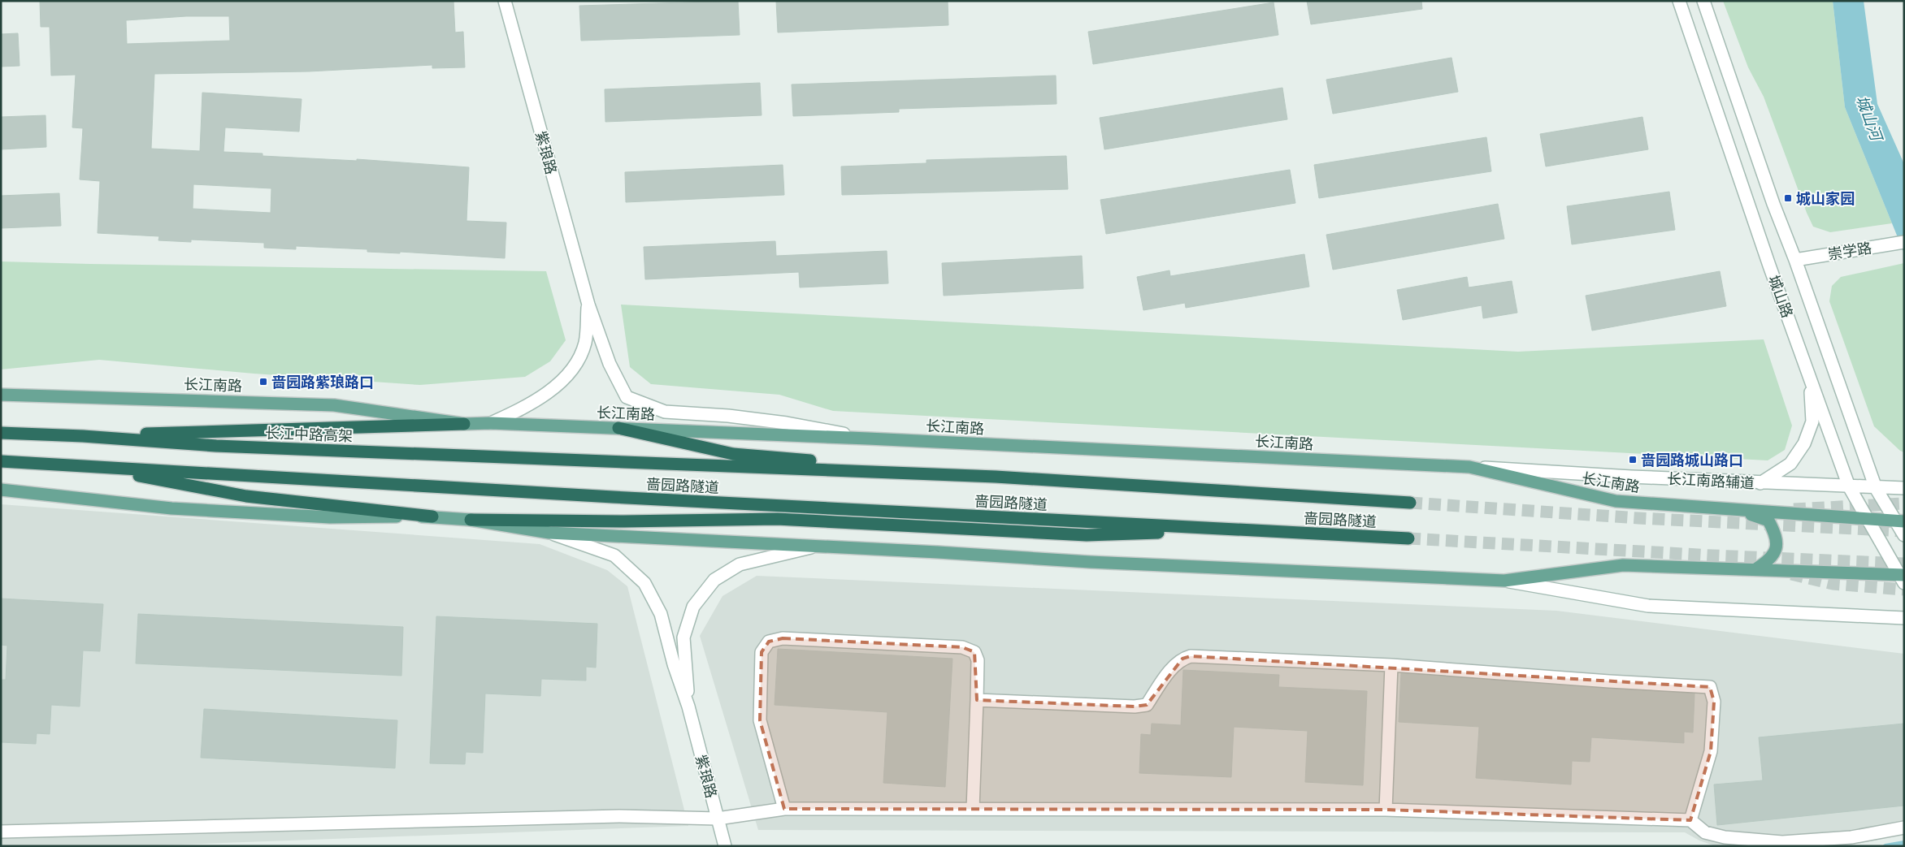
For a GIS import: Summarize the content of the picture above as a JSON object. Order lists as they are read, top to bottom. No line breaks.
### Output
{"streets":{"highway":["长江中路高架","啬园路隧道"],"main road":["长江南路"],"street":["紫琅路","崇学路","城山路","长江南路辅道"]},"crossings":[["紫琅路","长江南路"],["崇学路","城山路"],["城山路","长江南路"],["城山路","长江南路辅道"],["长江南路","长江南路辅道"],["长江中路高架","啬园路隧道"]],"water":["城山河"],"places":{"transit":["城山家园","啬园路紫琅路口","啬园路城山路口"]}}
